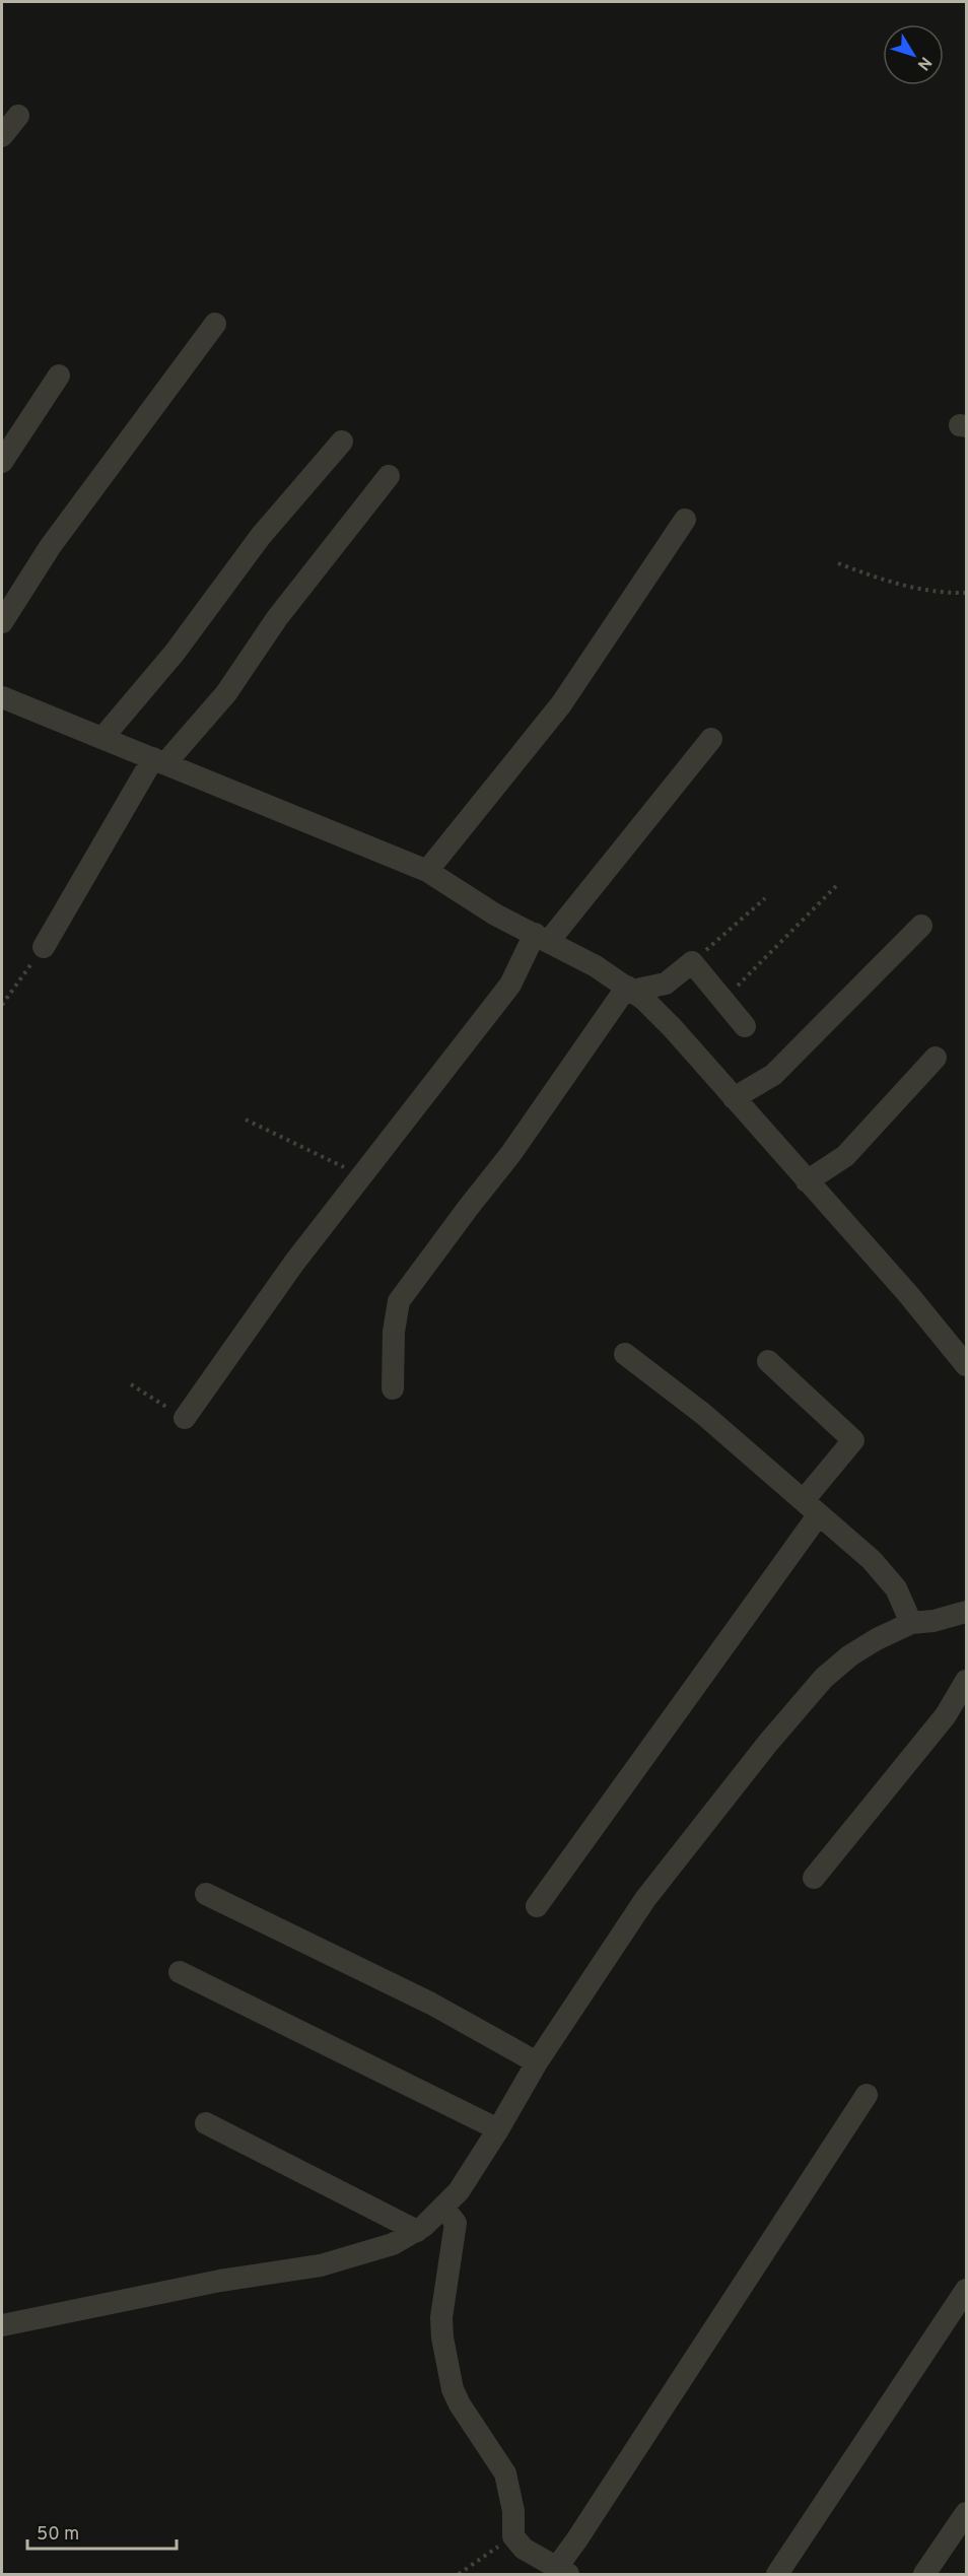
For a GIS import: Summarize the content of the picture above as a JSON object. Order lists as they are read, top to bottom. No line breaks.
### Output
{"scale_bar":"50 m","north":"bottom right"}
